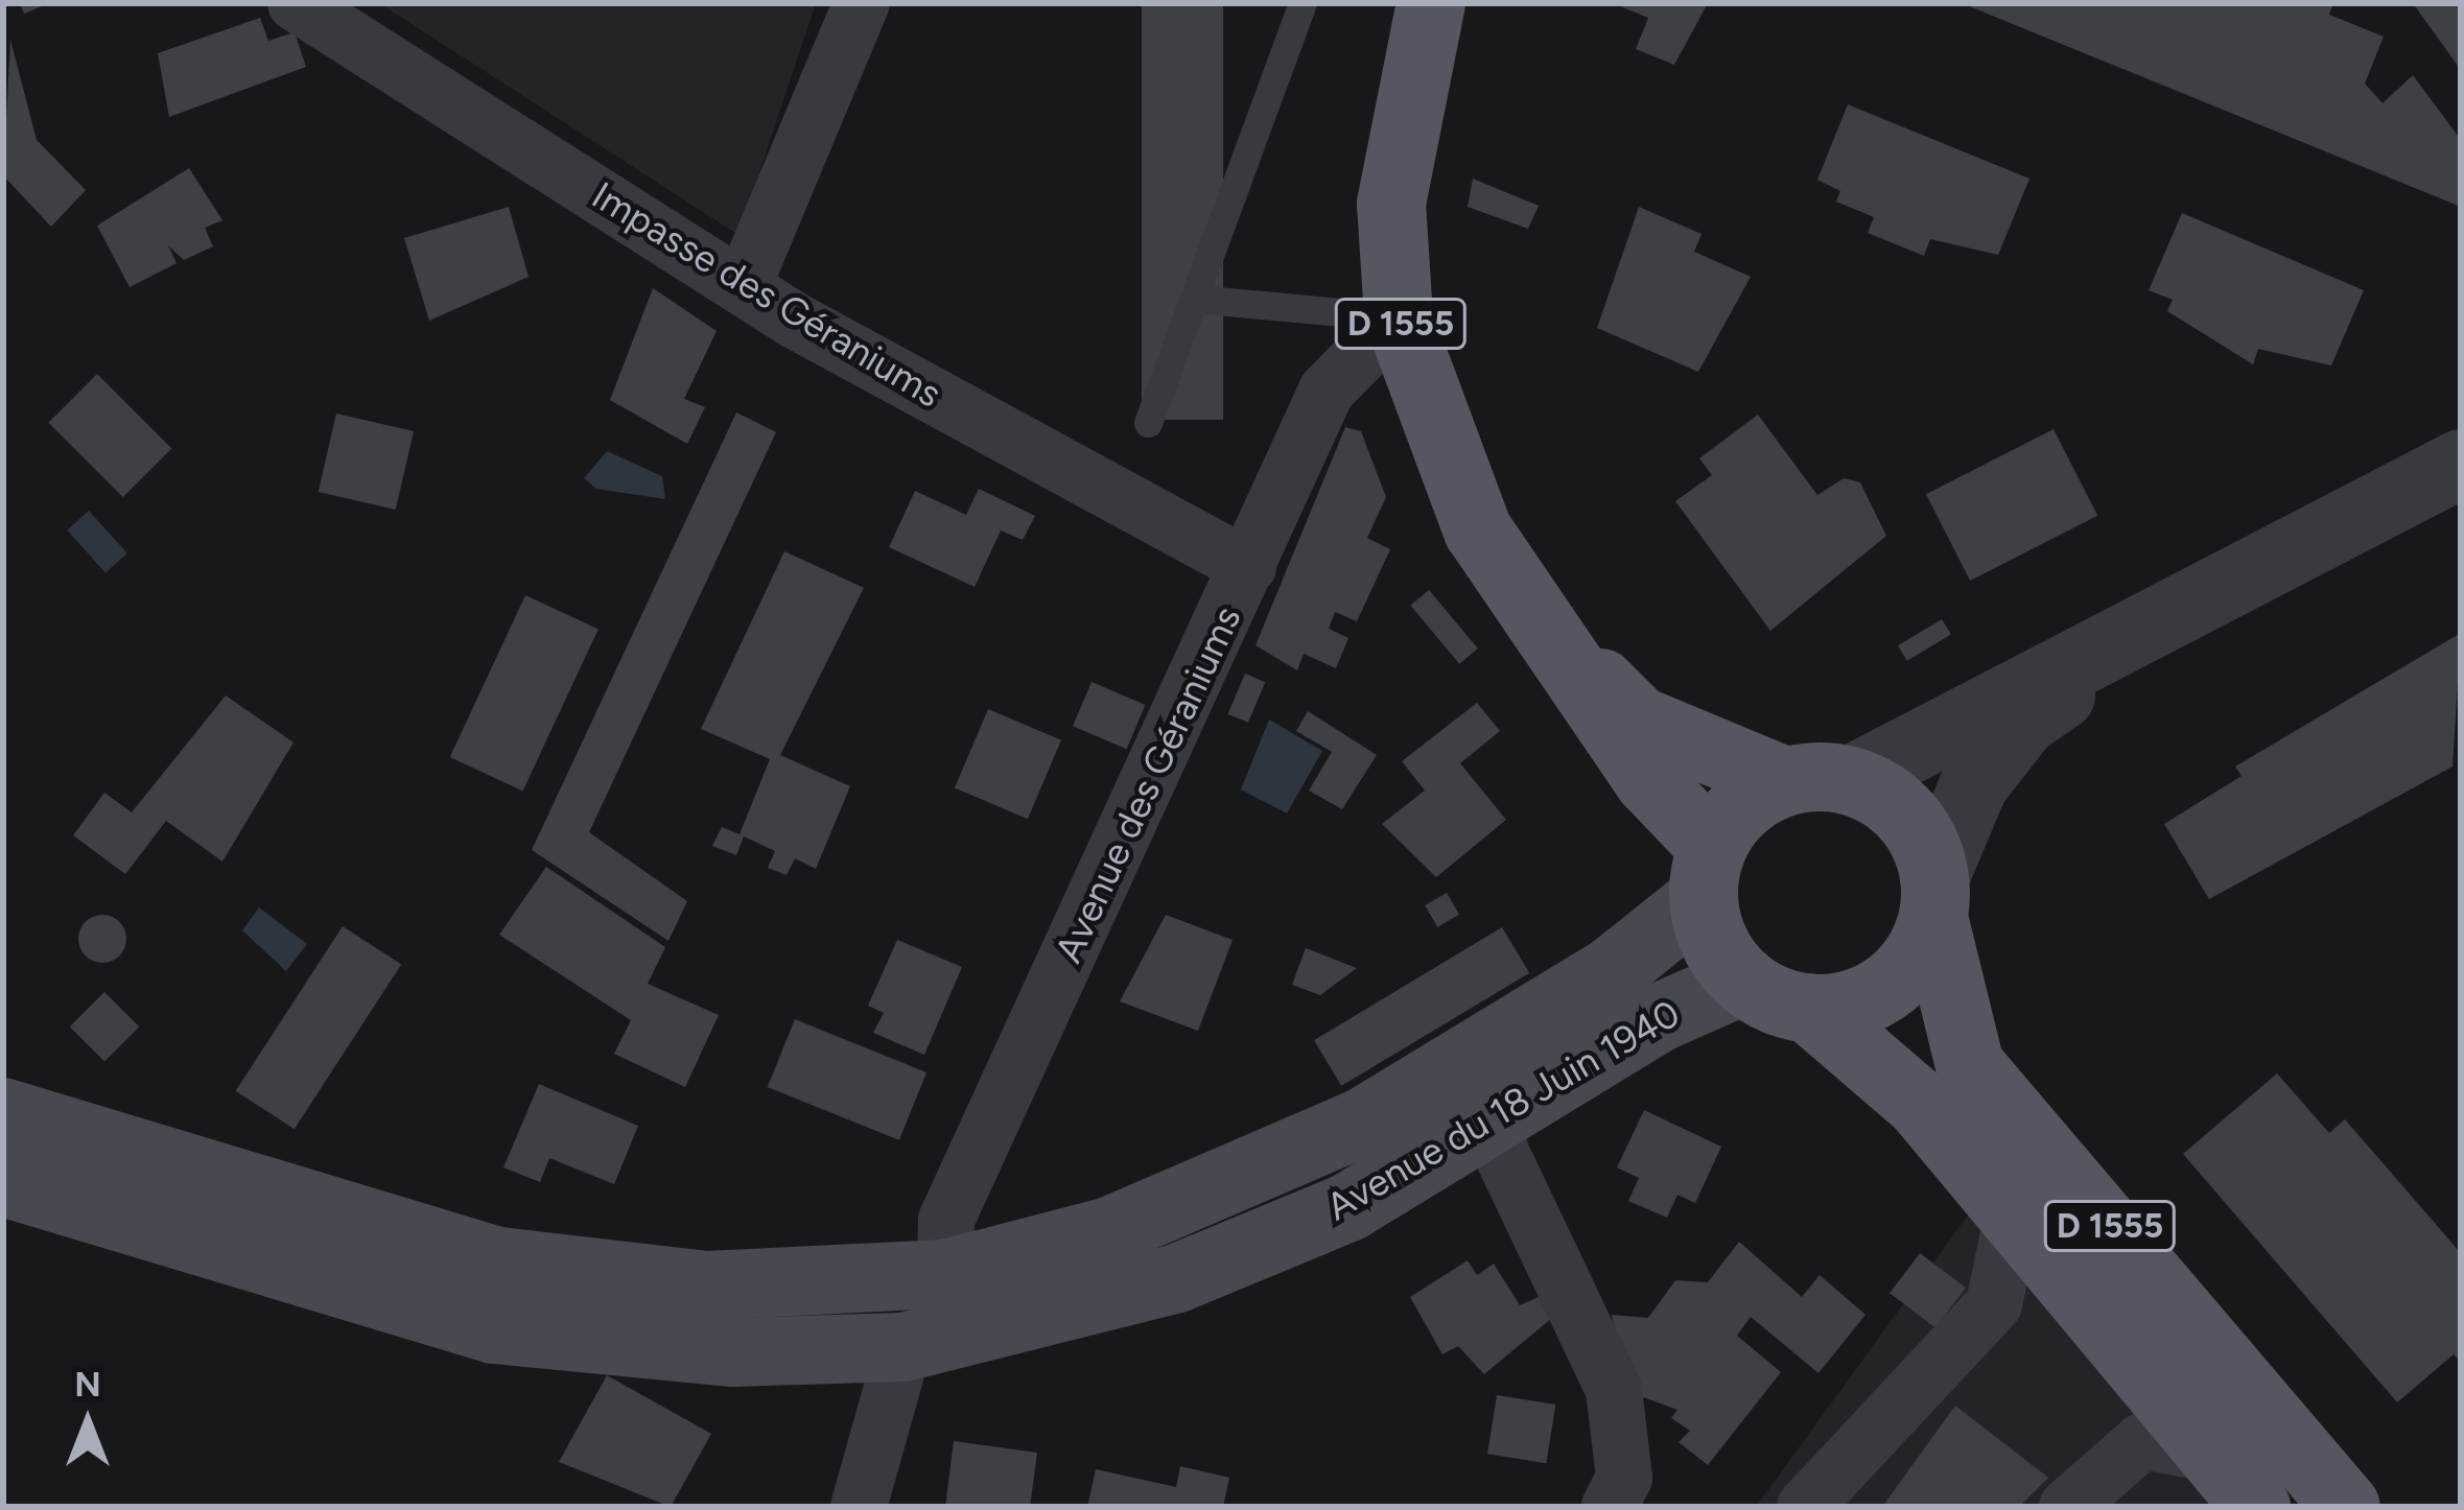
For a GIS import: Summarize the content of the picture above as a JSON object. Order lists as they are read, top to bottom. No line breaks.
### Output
{"streets":{"main road":["D 1555","Avenue du 18 Juin 1940"],"street":["Impasse des Géraniums","Avenue des Géraniums"]},"crossings":[["Impasse des Géraniums","Avenue des Géraniums"],["D 1555","Avenue des Géraniums"],["D 1555","Avenue du 18 Juin 1940"],["Avenue des Géraniums","Avenue du 18 Juin 1940"]],"north":"top"}
